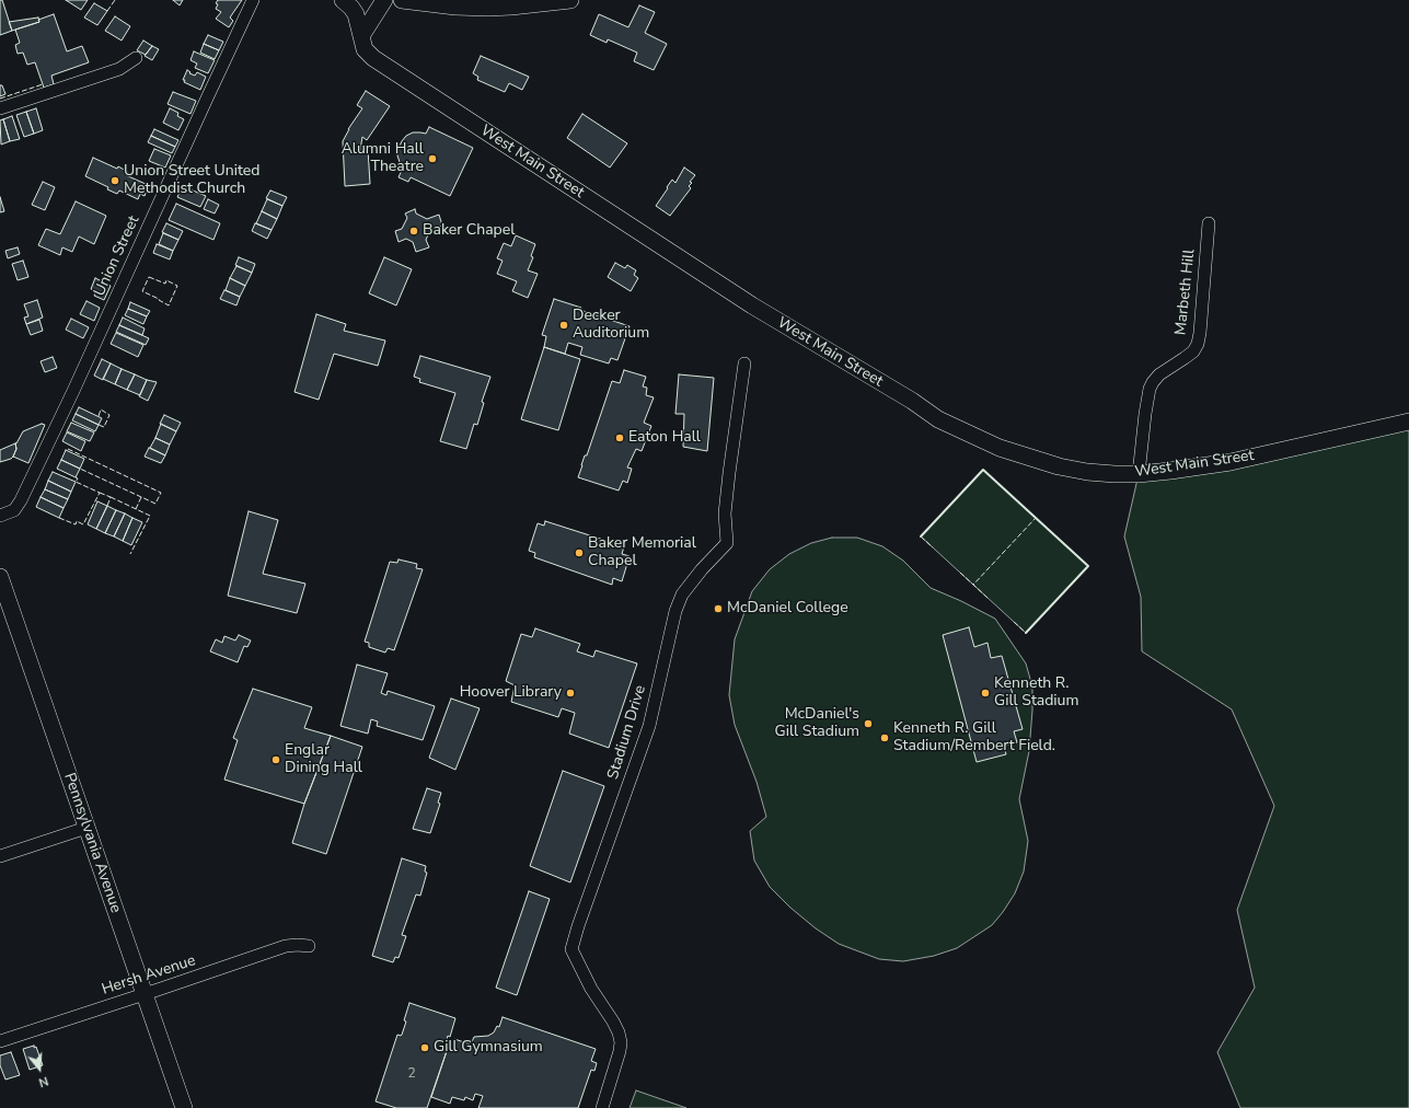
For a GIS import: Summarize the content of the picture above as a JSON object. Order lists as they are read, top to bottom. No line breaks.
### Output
{"streets":{"street":["West Main Street","Union Street","Marbeth Hill","Stadium Drive","Pennsylvania Avenue","Hersh Avenue"]},"crossings":[["West Main Street","Marbeth Hill"],["Pennsylvania Avenue","Hersh Avenue"]],"places":["Alumni Hall Theatre","Union Street United Methodist Church","Baker Chapel","Decker Auditorium","Eaton Hall","Baker Memorial Chapel","McDaniel College","Hoover Library","Kenneth R. Gill Stadium","McDaniel's Gill Stadium","Kenneth R. Gill Stadium/Rembert Field.","Englar Dining Hall","Gill Gymnasium"],"house_numbers":["2"],"north":"bottom"}
